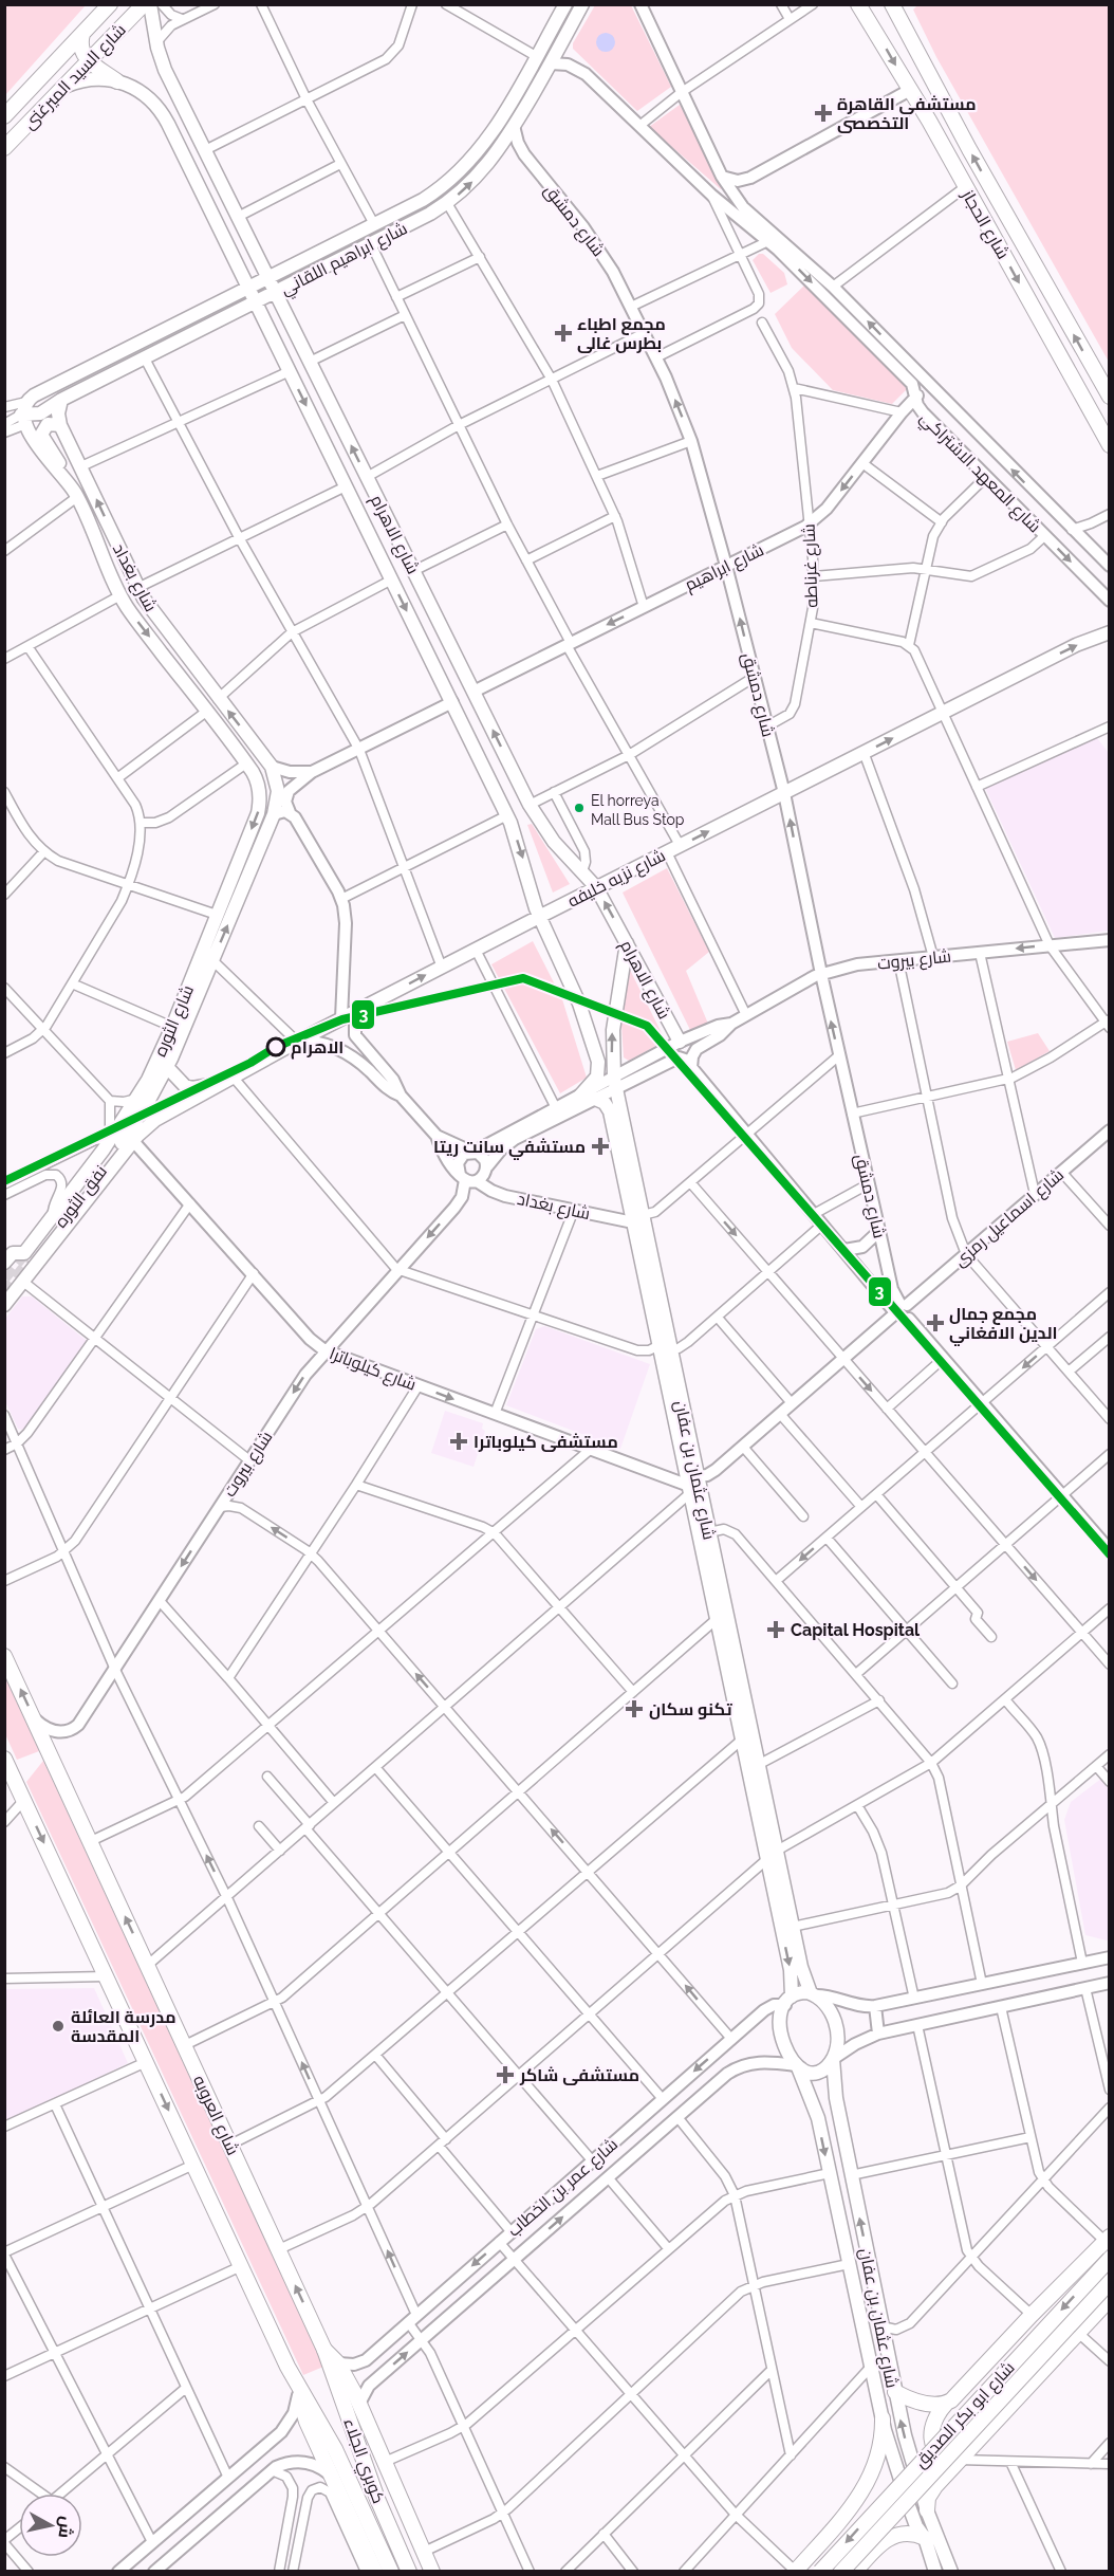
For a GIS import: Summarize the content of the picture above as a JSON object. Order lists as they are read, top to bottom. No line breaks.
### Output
{"streets":{"main road":["شارع السيد الميرغنى","شارع الحجاز","شارع ابراهيم اللقاني","شارع الاهرام","شارع بغداد","شارع نزيه خليفه","شارع الثوره","نفق الثوره","شارع عثمان بن عفان","شارع العروبه","شارع ابو بكر الصديق","كوبري الجلاء"],"street":["شارع دمشق","شارع المعهد الاشتراكي","شارع غرناطه","شارع ابراهيم","شارع بيروت","شارع اسماعيل رمزى","شارع كيلوباترا","شارع عمر بن الخطاب"]},"crossings":[["شارع السيد الميرغنى","شارع الاهرام"],["شارع دمشق","شارع ابراهيم اللقاني"],["شارع دمشق","شارع غرناطه"],["شارع دمشق","شارع ابراهيم"],["شارع دمشق","شارع نزيه خليفه"],["شارع دمشق","شارع بيروت"],["شارع دمشق","شارع اسماعيل رمزى"],["شارع ابراهيم اللقاني","شارع الاهرام"],["شارع ابراهيم اللقاني","شارع بغداد"],["شارع المعهد الاشتراكي","شارع ابراهيم"],["شارع الاهرام","شارع ابراهيم"],["شارع الاهرام","شارع نزيه خليفه"],["شارع الاهرام","شارع بيروت"],["شارع الاهرام","شارع عثمان بن عفان"],["شارع غرناطه","شارع ابراهيم"],["شارع بغداد","شارع بيروت"],["شارع بغداد","شارع الثوره"],["شارع بغداد","شارع عثمان بن عفان"],["شارع نزيه خليفه","شارع الثوره"],["شارع نزيه خليفه","نفق الثوره"],["شارع نزيه خليفه","شارع كيلوباترا"],["شارع بيروت","شارع كيلوباترا"],["شارع بيروت","شارع عثمان بن عفان"],["شارع بيروت","شارع العروبه"],["شارع الثوره","نفق الثوره"],["شارع الثوره","شارع كيلوباترا"],["نفق الثوره","شارع كيلوباترا"],["شارع اسماعيل رمزى","شارع كيلوباترا"],["شارع اسماعيل رمزى","شارع عثمان بن عفان"],["شارع كيلوباترا","شارع عثمان بن عفان"],["شارع عثمان بن عفان","شارع عمر بن الخطاب"],["شارع عثمان بن عفان","شارع ابو بكر الصديق"],["شارع العروبه","شارع عمر بن الخطاب"],["شارع العروبه","كوبري الجلاء"]],"one_way":["شارع نزيه خليفه"],"places":{"health":["مستشفي القاهرة التخصصى","مجمع اطباء بطرس غالى","مستشفي سانت ريتا","مجمع جمال الدين الافغاني","مستشفى كيلوباترا","Capital Hospital","تكنو سكان","مستشفى شاكر"],"other":["El horreya Mall Bus Stop","الاهرام","مدرسة العائلة المقدسة"]},"lines":["transit line 3"],"north":"right"}
